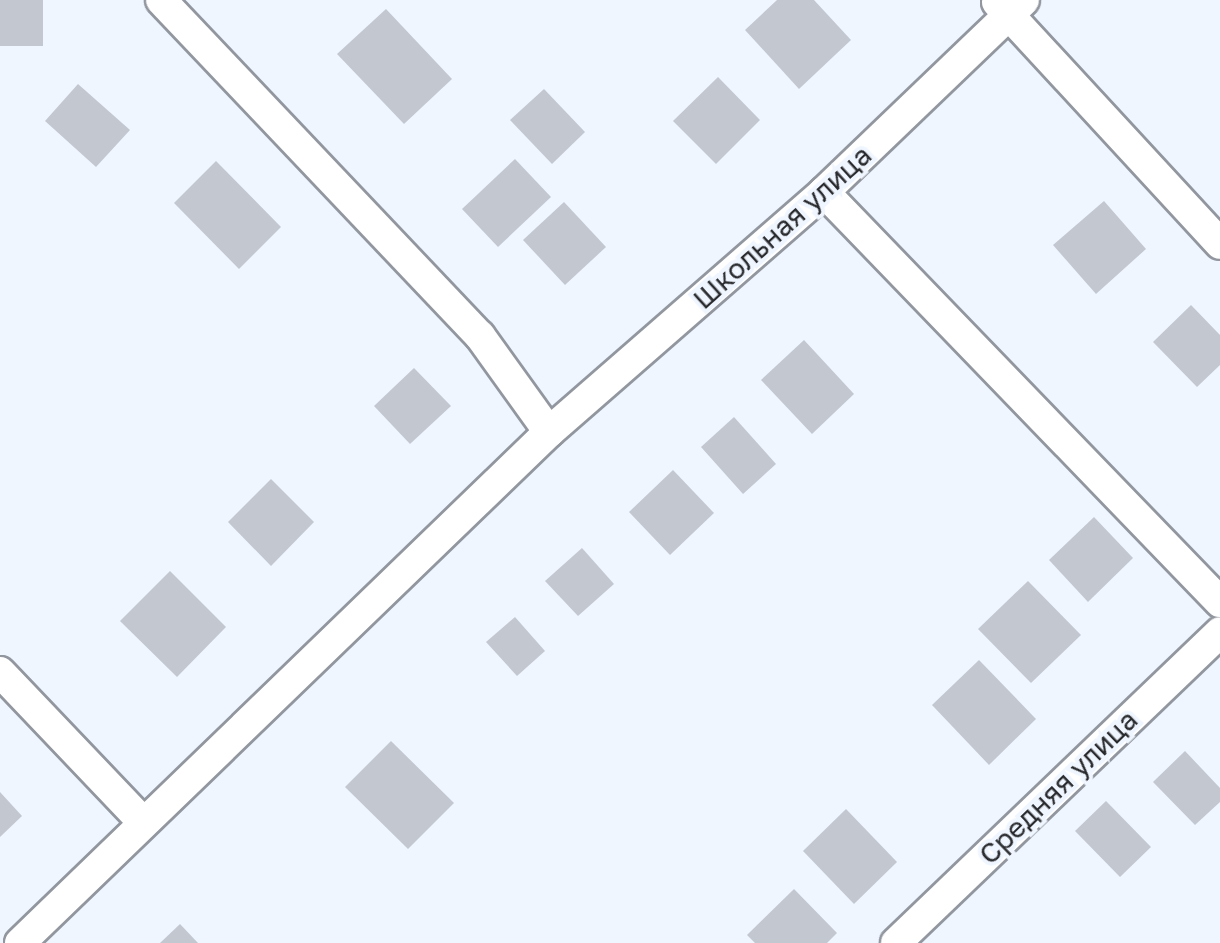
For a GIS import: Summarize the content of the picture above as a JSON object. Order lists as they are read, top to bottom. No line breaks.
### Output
{"streets":{"street":["Школьная улица","Средняя улица"]}}
